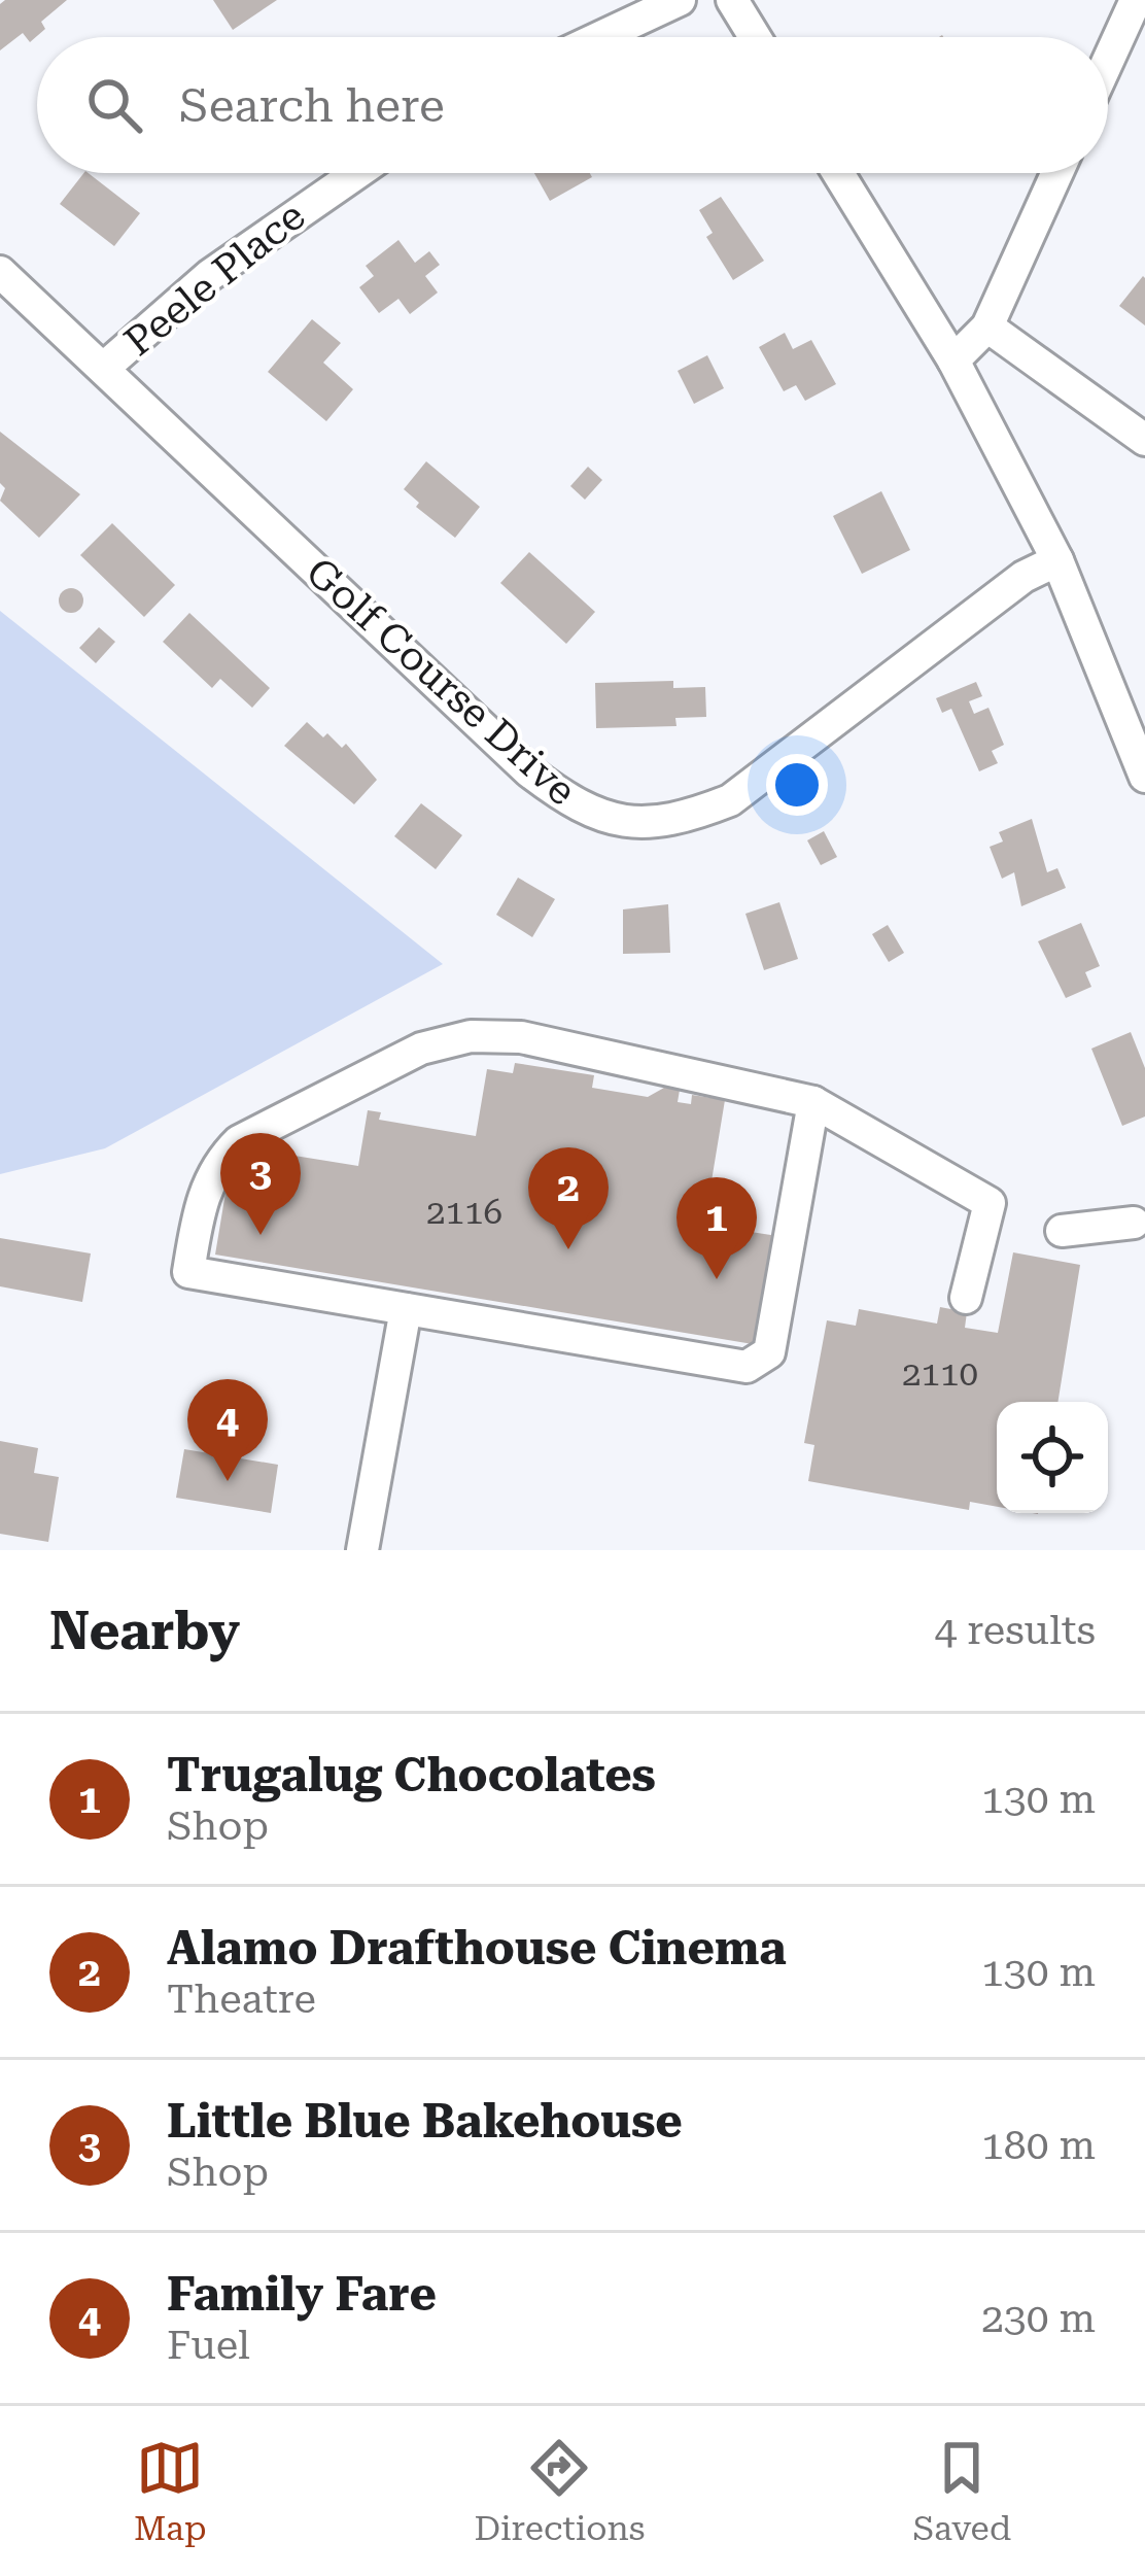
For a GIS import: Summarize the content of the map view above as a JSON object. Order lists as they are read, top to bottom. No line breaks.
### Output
{"streets":{"street":["Peele Place","Golf Course Drive"]},"crossings":[["Peele Place","Golf Course Drive"]],"house_numbers":["2116","2110"],"page":{"search":"Search here","pins":["3","2","1","4"],"heading":["Nearby","4 results"],"list":[{"mark":"1","name":"Trugalug Chocolates","note":"Shop","value":"130 m"},{"mark":"2","name":"Alamo Drafthouse Cinema","note":"Theatre","value":"130 m"},{"mark":"3","name":"Little Blue Bakehouse","note":"Shop","value":"180 m"},{"mark":"4","name":"Family Fare","note":"Fuel","value":"230 m"}],"nav":["Map","Directions","Saved"]}}
